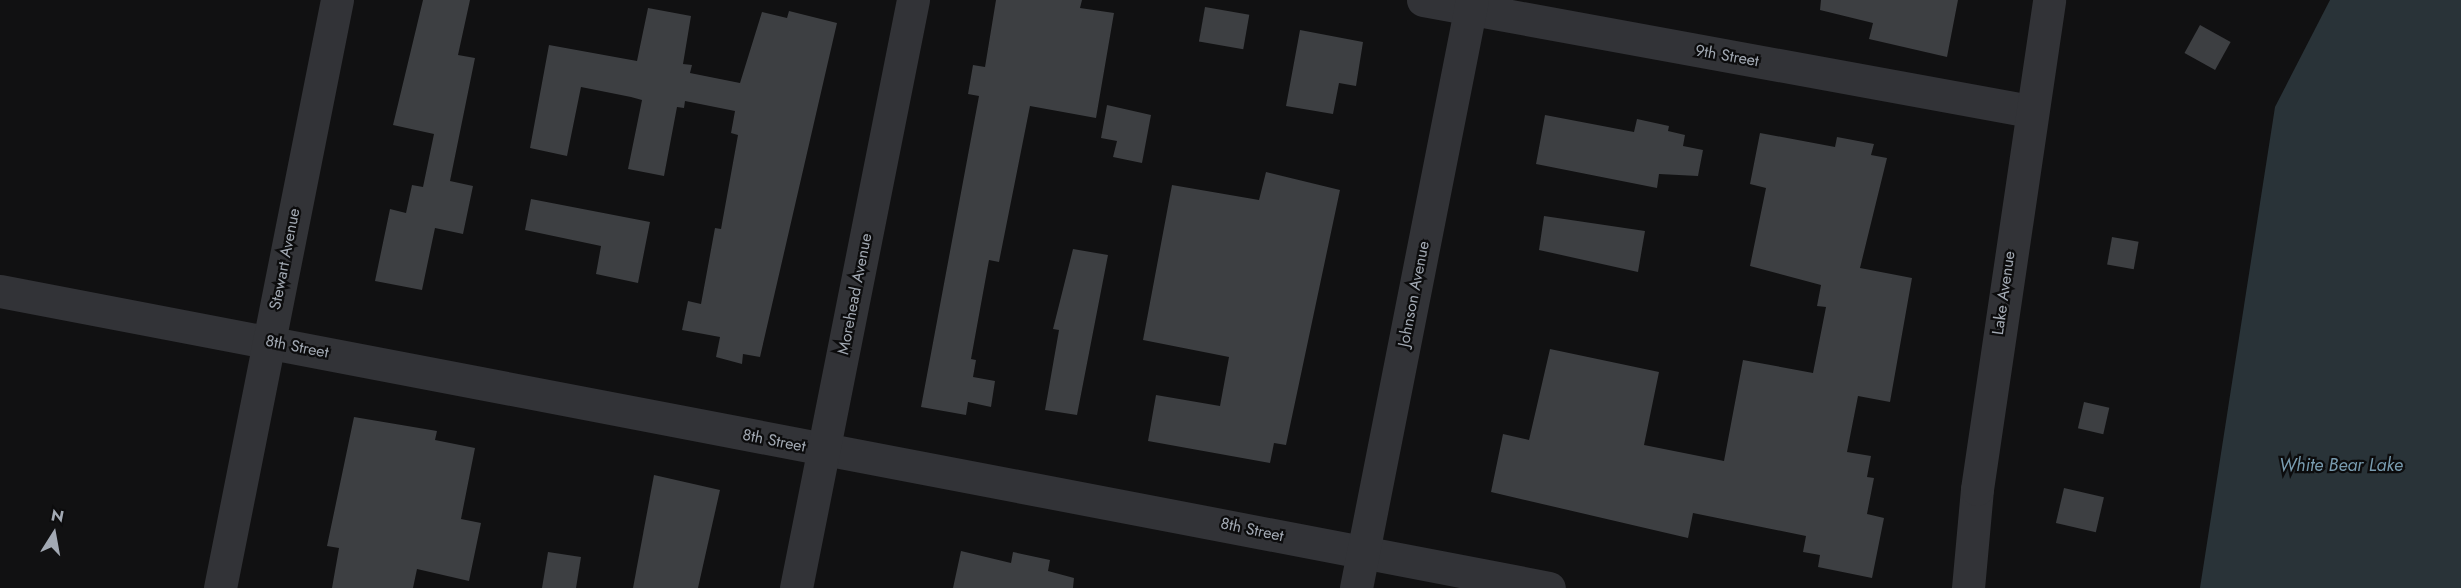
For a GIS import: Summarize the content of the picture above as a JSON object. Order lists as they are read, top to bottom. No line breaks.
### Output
{"streets":{"street":["9th Street","Stewart Avenue","Lake Avenue","Morehead Avenue","Johnson Avenue","8th Street"]},"crossings":[["9th Street","Lake Avenue"],["9th Street","Johnson Avenue"],["Stewart Avenue","8th Street"],["Morehead Avenue","8th Street"],["Johnson Avenue","8th Street"]],"water":["White Bear Lake"],"north":"top"}
